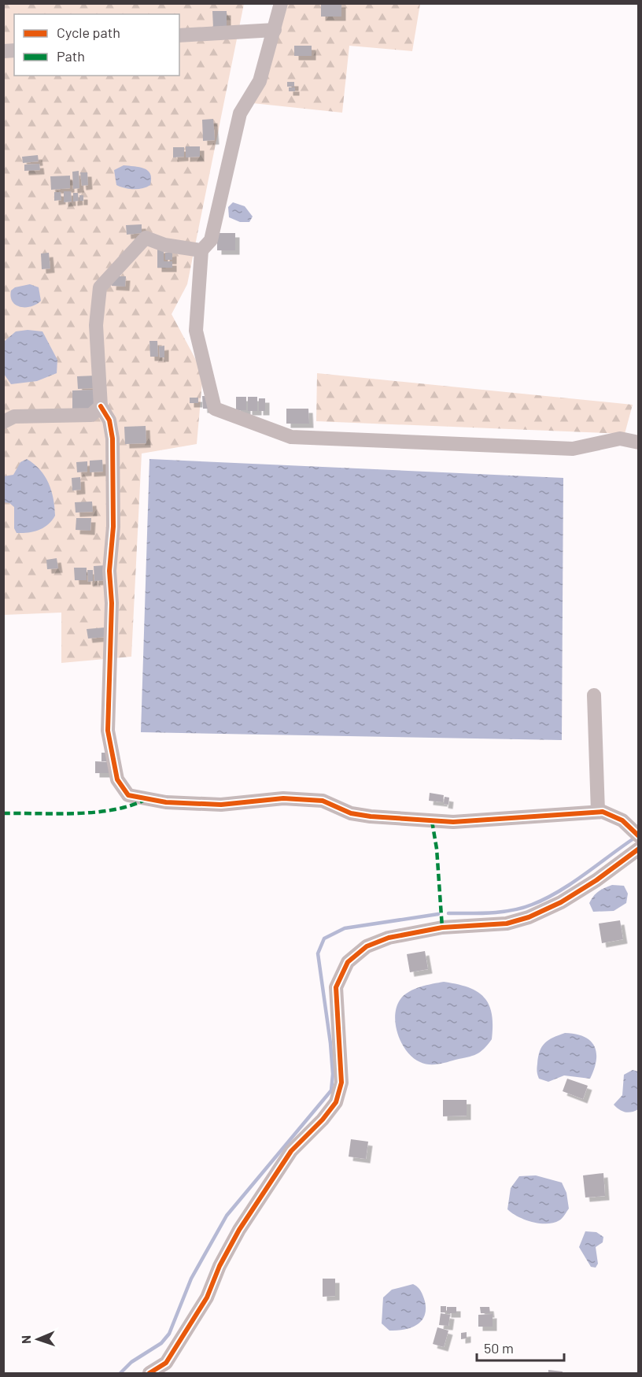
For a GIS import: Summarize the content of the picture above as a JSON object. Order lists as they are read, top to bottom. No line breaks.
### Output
{"legend":["Cycle path","Path"],"scale_bar":"50 m","north":"left"}
